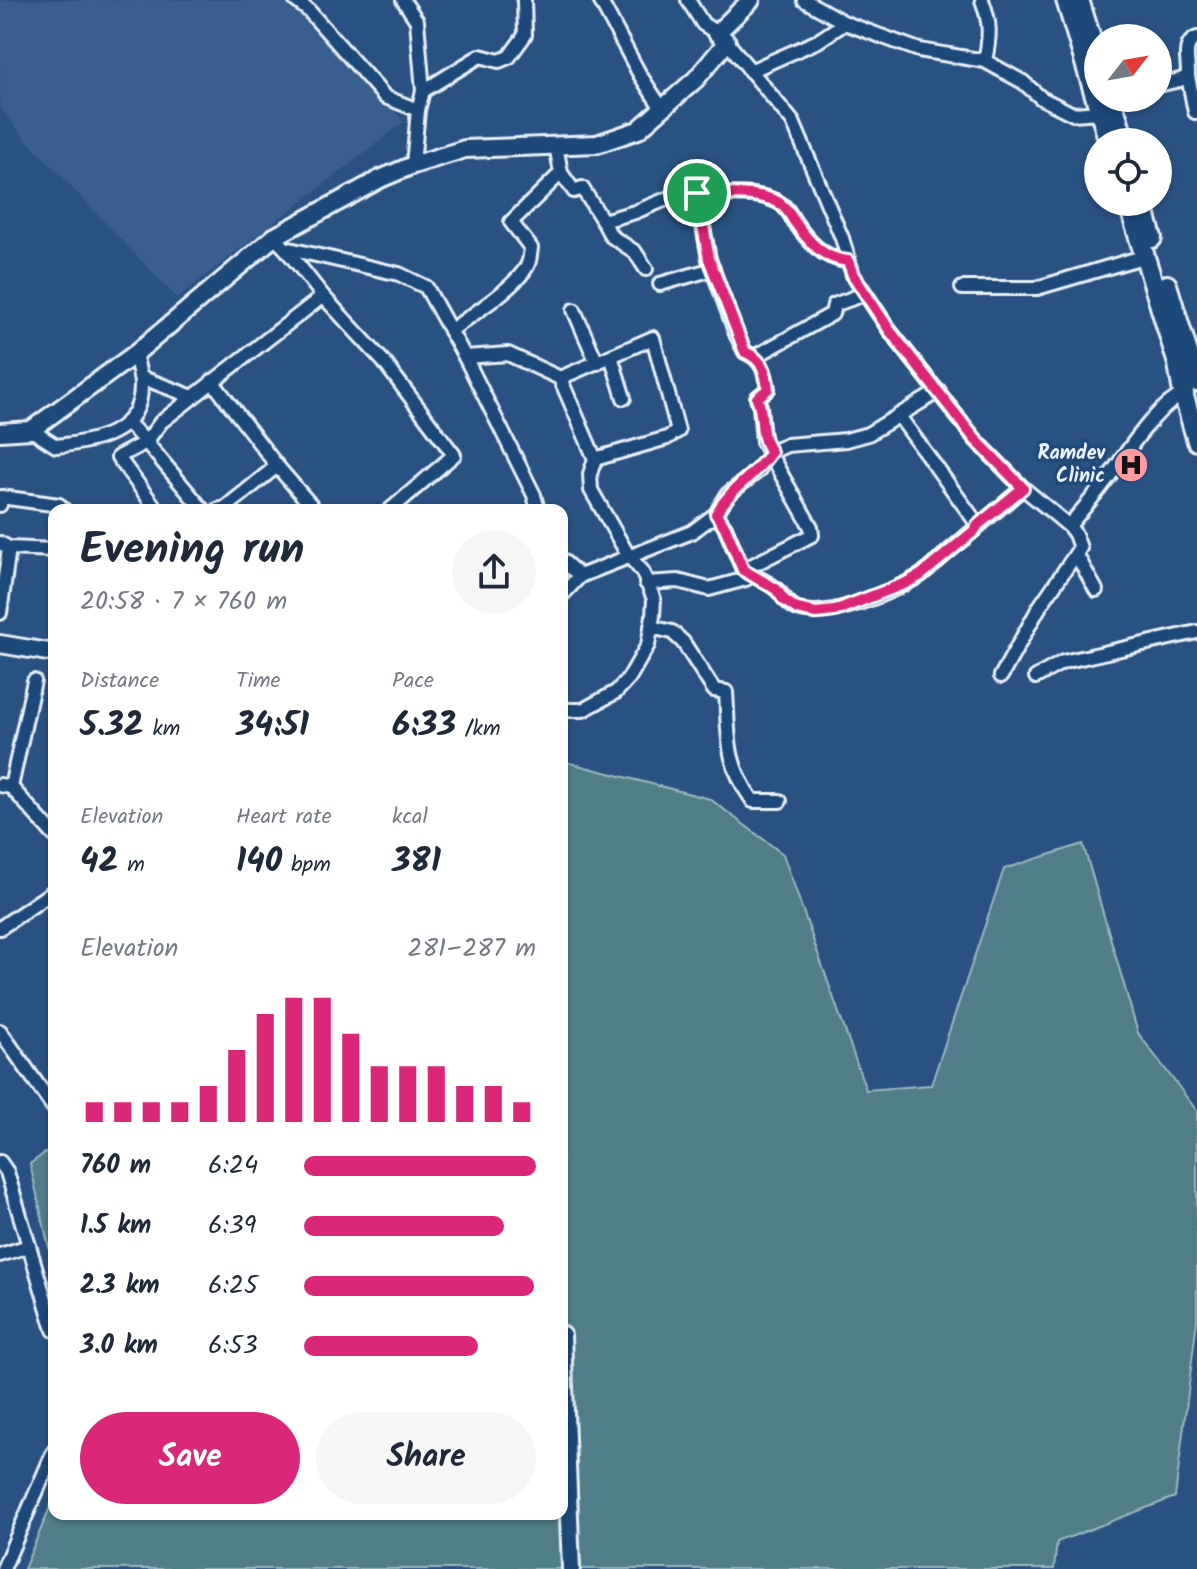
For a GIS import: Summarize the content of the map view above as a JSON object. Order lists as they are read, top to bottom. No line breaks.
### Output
{"places":{"hospital":["Ramdev Clinic"]},"north":"top right","page":{"heading":["Evening run","20:58 · 7 × 760 m"],"stats":[["Distance","5.32 km"],["Time","34:51"],["Pace","6:33 /km"],["Elevation","42 m"],["Heart rate","140 bpm"],["kcal","381"]],"chart":["Elevation","281–287 m"],"list":[{"name":"760 m","note":"6:24"},{"name":"1.5 km","note":"6:39"},{"name":"2.3 km","note":"6:25"},{"name":"3.0 km","note":"6:53"}],"buttons":["Save","Share"]}}
